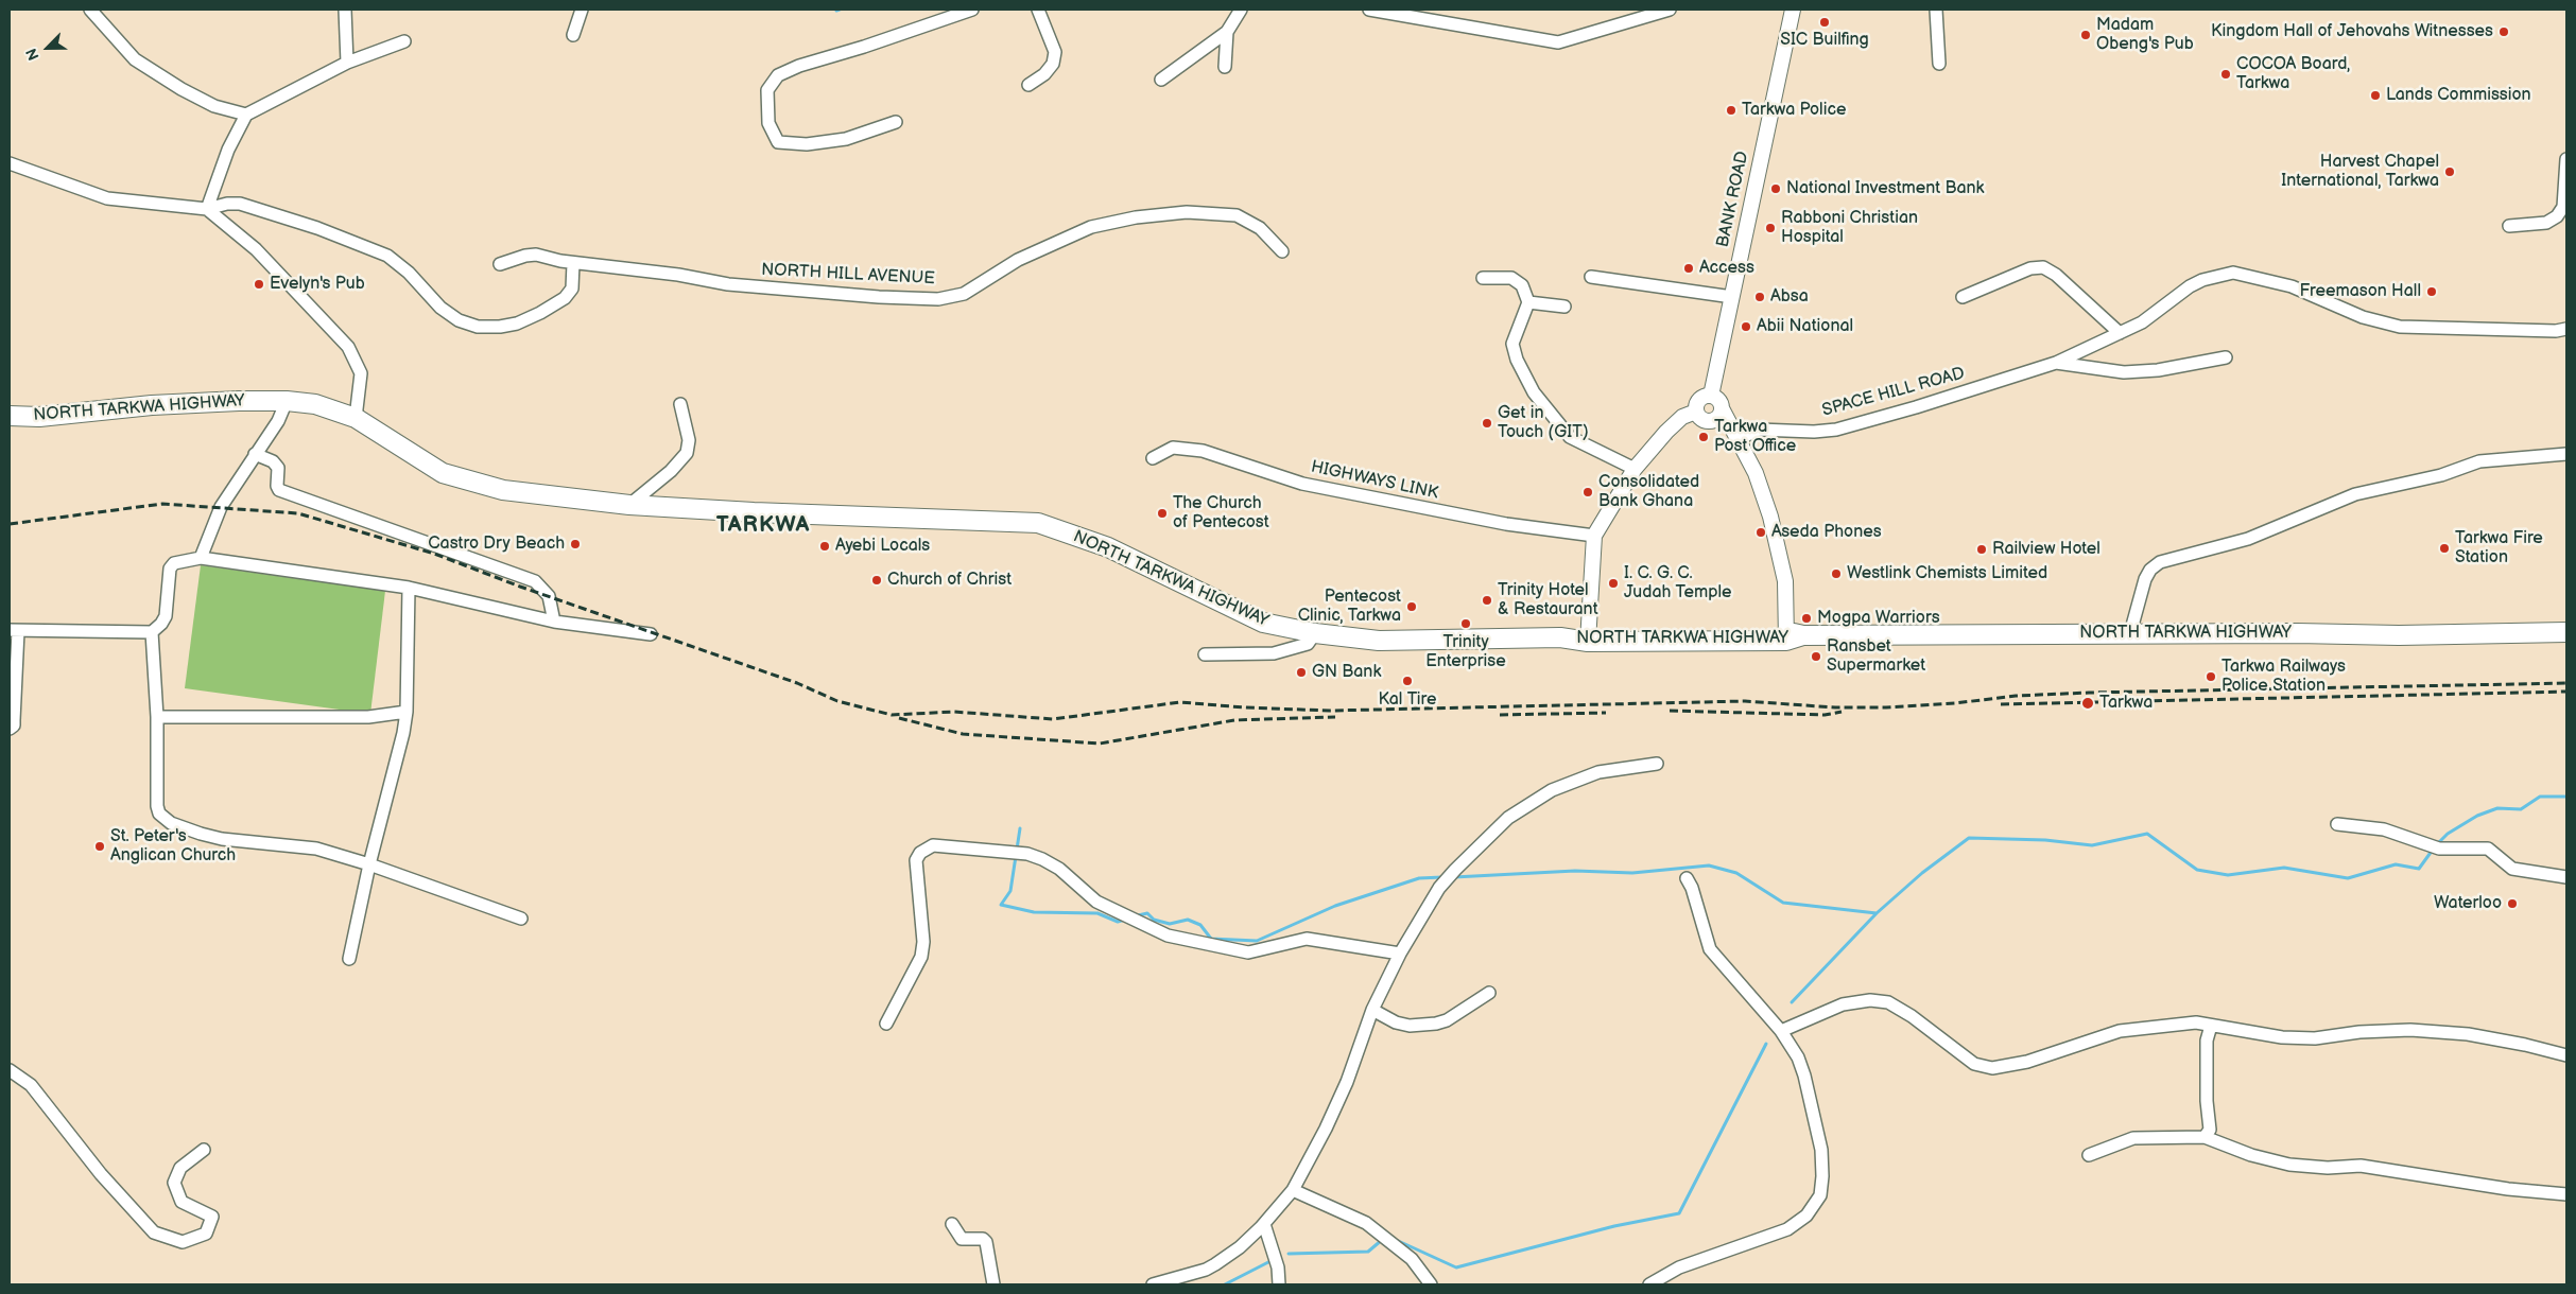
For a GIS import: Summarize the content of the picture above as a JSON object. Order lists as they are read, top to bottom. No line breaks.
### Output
{"streets":{"main road":["NORTH TARKWA HIGHWAY"],"street":["BANK ROAD","NORTH HILL AVENUE","SPACE HILL ROAD","HIGHWAYS LINK"]},"districts":["TARKWA"],"places":["SIC Builfing","Kingdom Hall of Jehovahs Witnesses","Madam Obeng's Pub","COCOA Board, Tarkwa","Lands Commission","Tarkwa Police","Harvest Chapel International, Tarkwa","National Investment Bank","Rabboni Christian Hospital","Access","Evelyn's Pub","Freemason Hall","Absa","Abii National","Get in Touch (GIT)","Tarkwa Post Office","Consolidated Bank Ghana","The Church of Pentecost","Aseda Phones","Castro Dry Beach","Ayebi Locals","Tarkwa Fire Station","Railview Hotel","Westlink Chemists Limited","Church of Christ","I. C. G. C. Judah Temple","Trinity Hotel & Restaurant","Pentecost Clinic, Tarkwa","Mogpa Warriors","Trinity Enterprise","Ransbet Supermarket","GN Bank","Tarkwa Railways Police Station","Kal Tire","Tarkwa","St. Peter's Anglican Church","Waterloo"],"north":"bottom left"}
